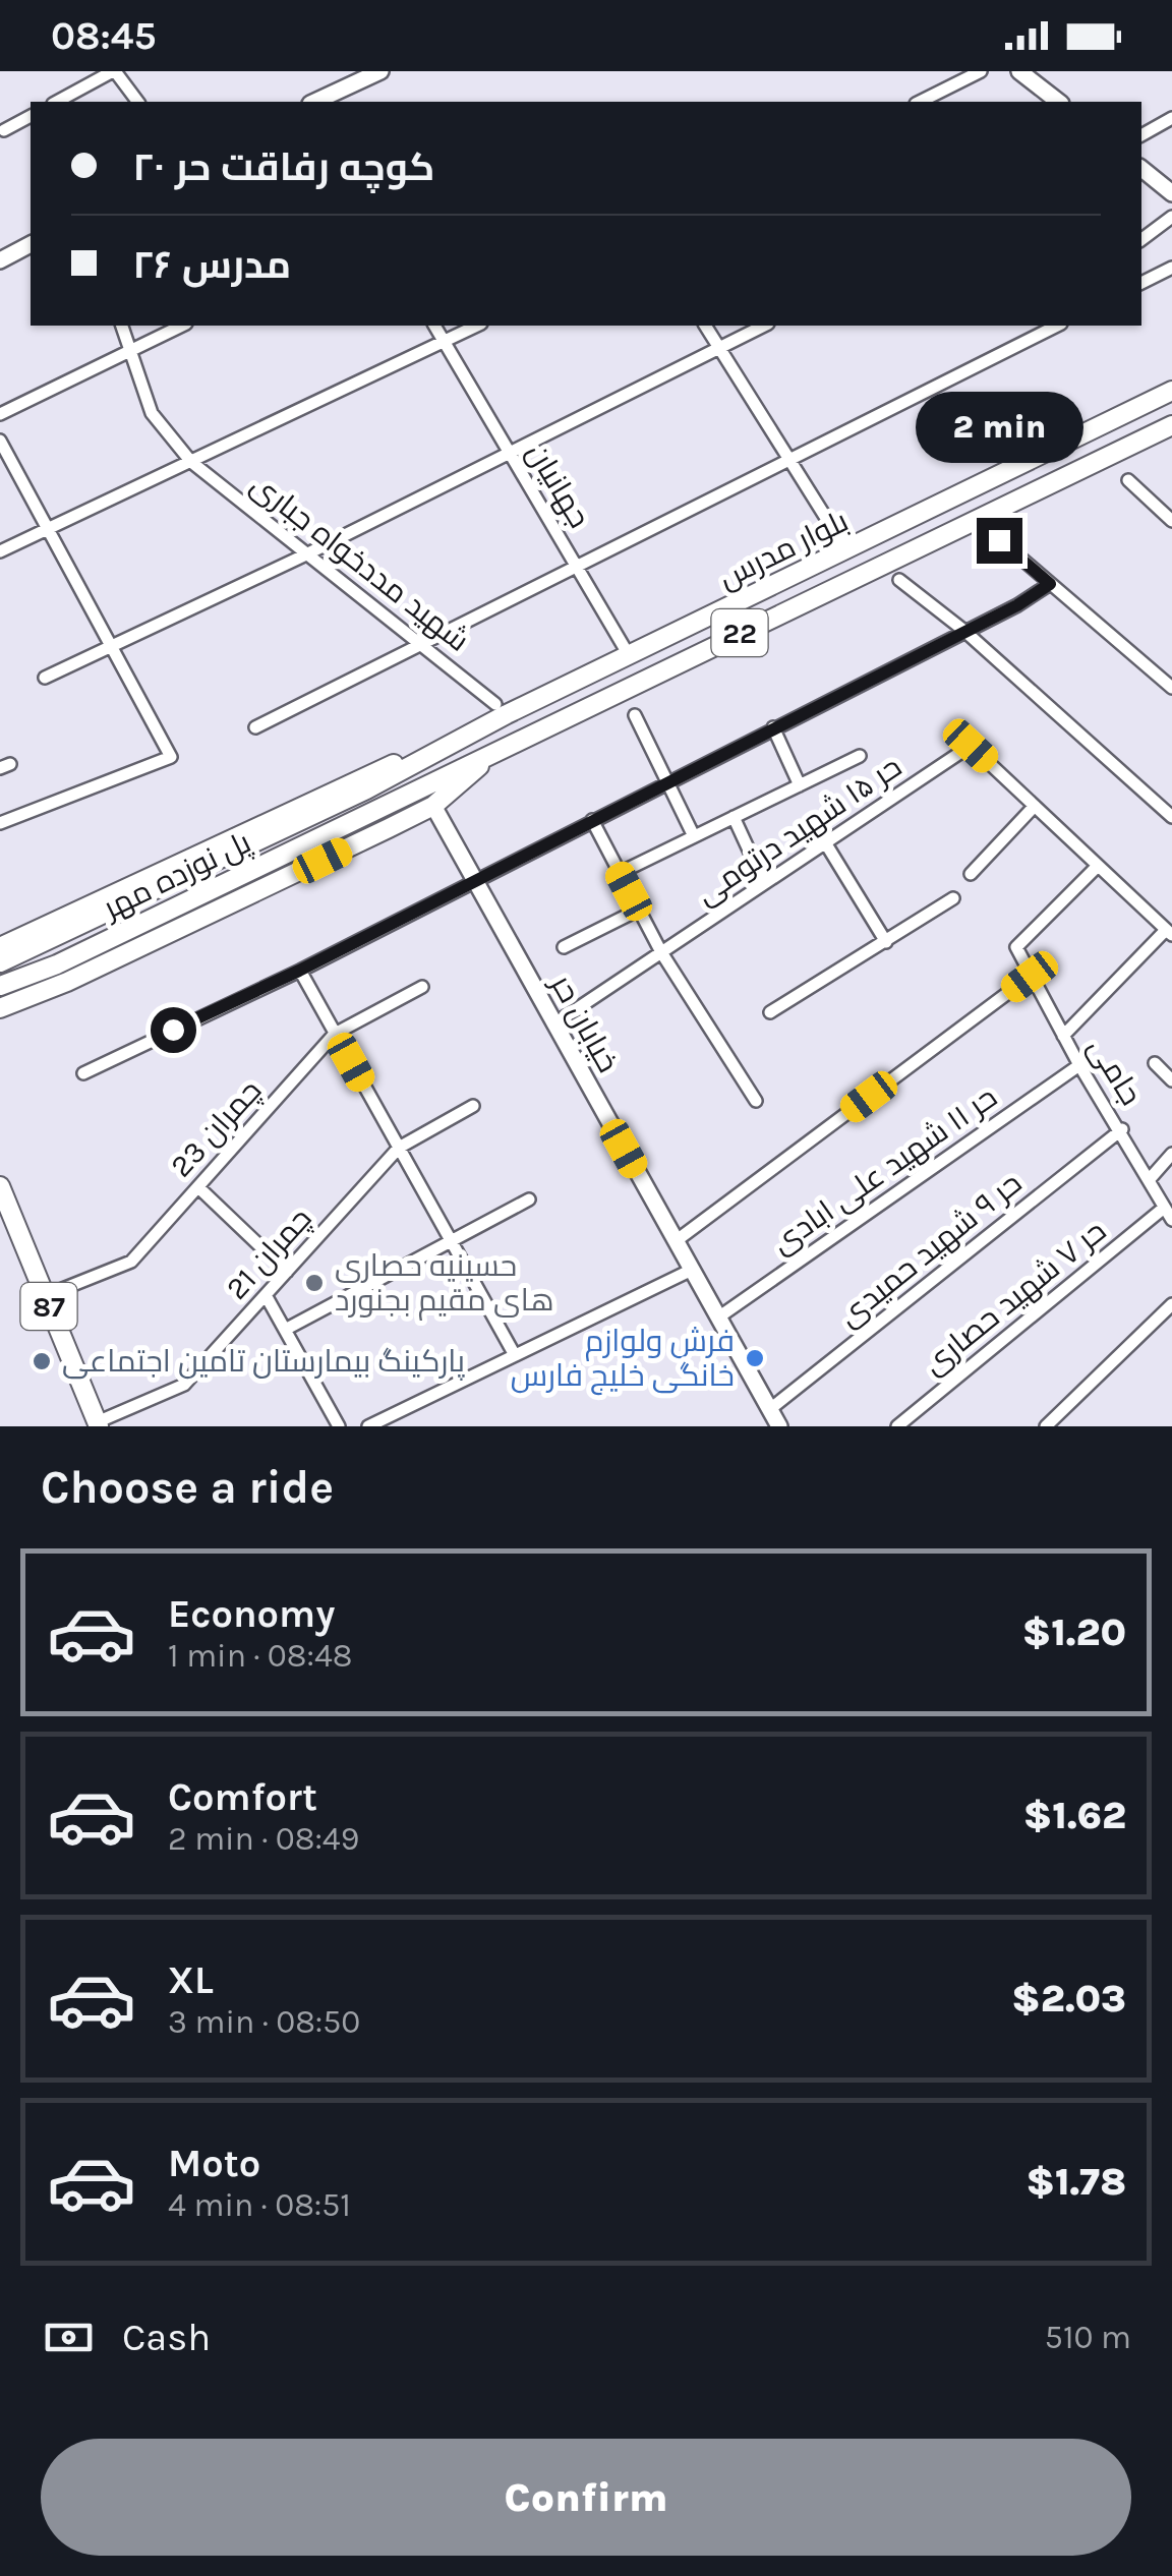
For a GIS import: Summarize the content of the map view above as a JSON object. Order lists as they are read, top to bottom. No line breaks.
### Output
{"streets":{"main road":["بلوار مدرس","22","پل نوزده مهر","87"],"street":["جهانیان","شهید مددخواه جباری","حر ۱۵ شهید درتومی","خیابان حر","جامی","چمران 23","حر ۱۱ شهید علی ابادی","حر ۹ شهید حمیدی","چمران 21","حر ۷ شهید حصاری"]},"crossings":[["جهانیان","بلوار مدرس"],["بلوار مدرس","پل نوزده مهر"],["حر ۱۵ شهید درتومی","خیابان حر"],["خیابان حر","حر ۱۱ شهید علی ابادی"],["خیابان حر","حر ۹ شهید حمیدی"],["جامی","حر ۱۱ شهید علی ابادی"],["جامی","حر ۹ شهید حمیدی"],["جامی","حر ۷ شهید حصاری"],["چمران 23","87"],["چمران 21","87"]],"places":["حسینیه حصاری های مقیم بجنورد","فرش و‌لوازم خانگی خلیج فارس","پارکینگ بیمارستان تامین اجتماعی"],"page":{"status":"08:45","banner":["کوچه رفاقت حر ۲۰","مدرس ۲۶"],"bubble":"2 min","heading":"Choose a ride","list":[{"name":"Economy","note":"1 min · 08:48","value":"$1.20"},{"name":"Comfort","note":"2 min · 08:49","value":"$1.62"},{"name":"XL","note":"3 min · 08:50","value":"$2.03"},{"name":"Moto","note":"4 min · 08:51","value":"$1.78"}],"pay":["Cash","510 m"],"buttons":"Confirm"}}
